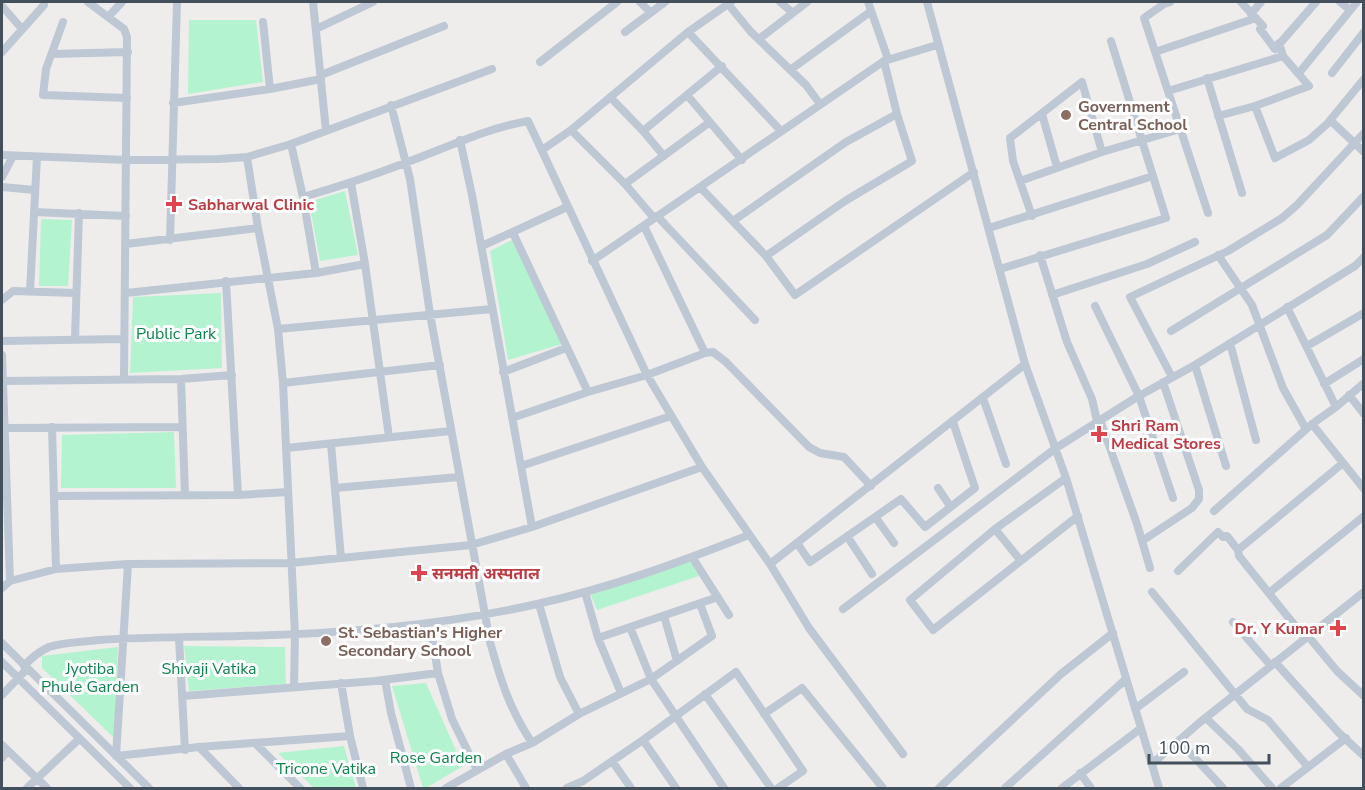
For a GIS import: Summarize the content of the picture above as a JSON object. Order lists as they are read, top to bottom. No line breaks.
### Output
{"parks":["Public Park","Jyotiba Phule Garden","Shivaji Vatika","Rose Garden","Tricone Vatika"],"places":{"other":["Government Central School","St. Sebastian's Higher Secondary School"],"health":["Sabharwal Clinic","Shri Ram Medical Stores","सनमती अस्पताल","Dr. Y Kumar"]},"scale_bar":"100 m"}
